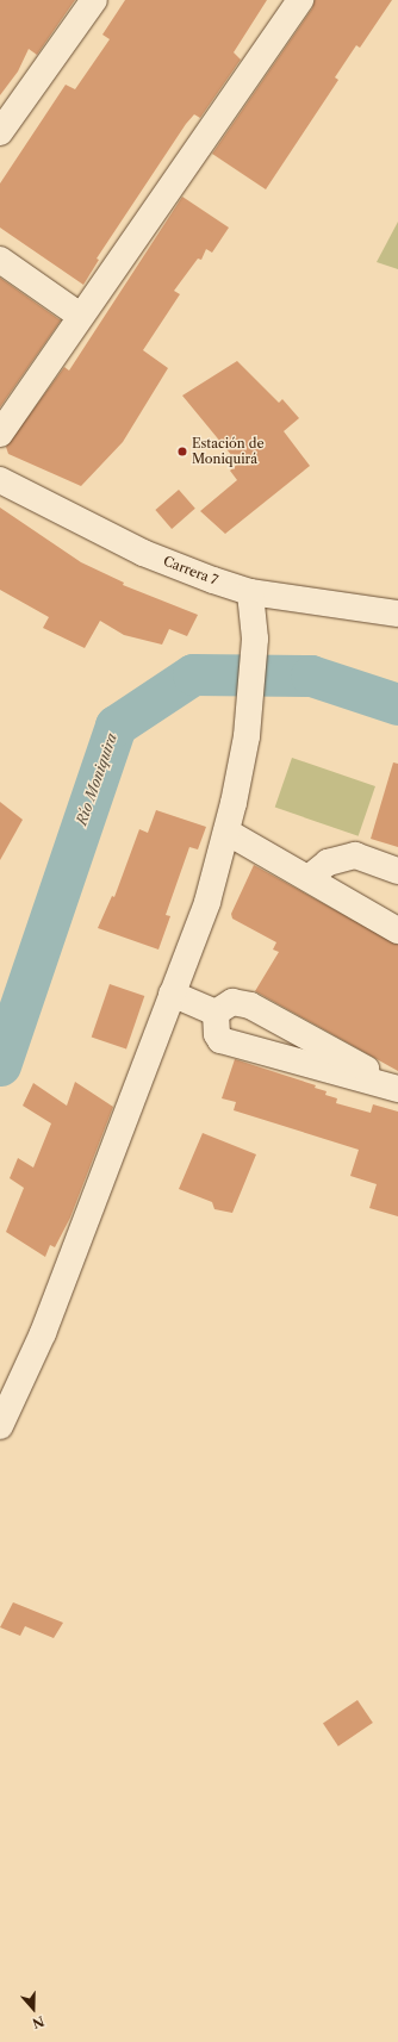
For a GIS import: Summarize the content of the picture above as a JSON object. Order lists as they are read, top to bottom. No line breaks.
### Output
{"streets":{"street":["Carrera 7"]},"water":["Río Moniquira"],"places":["Estación de Moniquirá"],"north":"bottom"}
